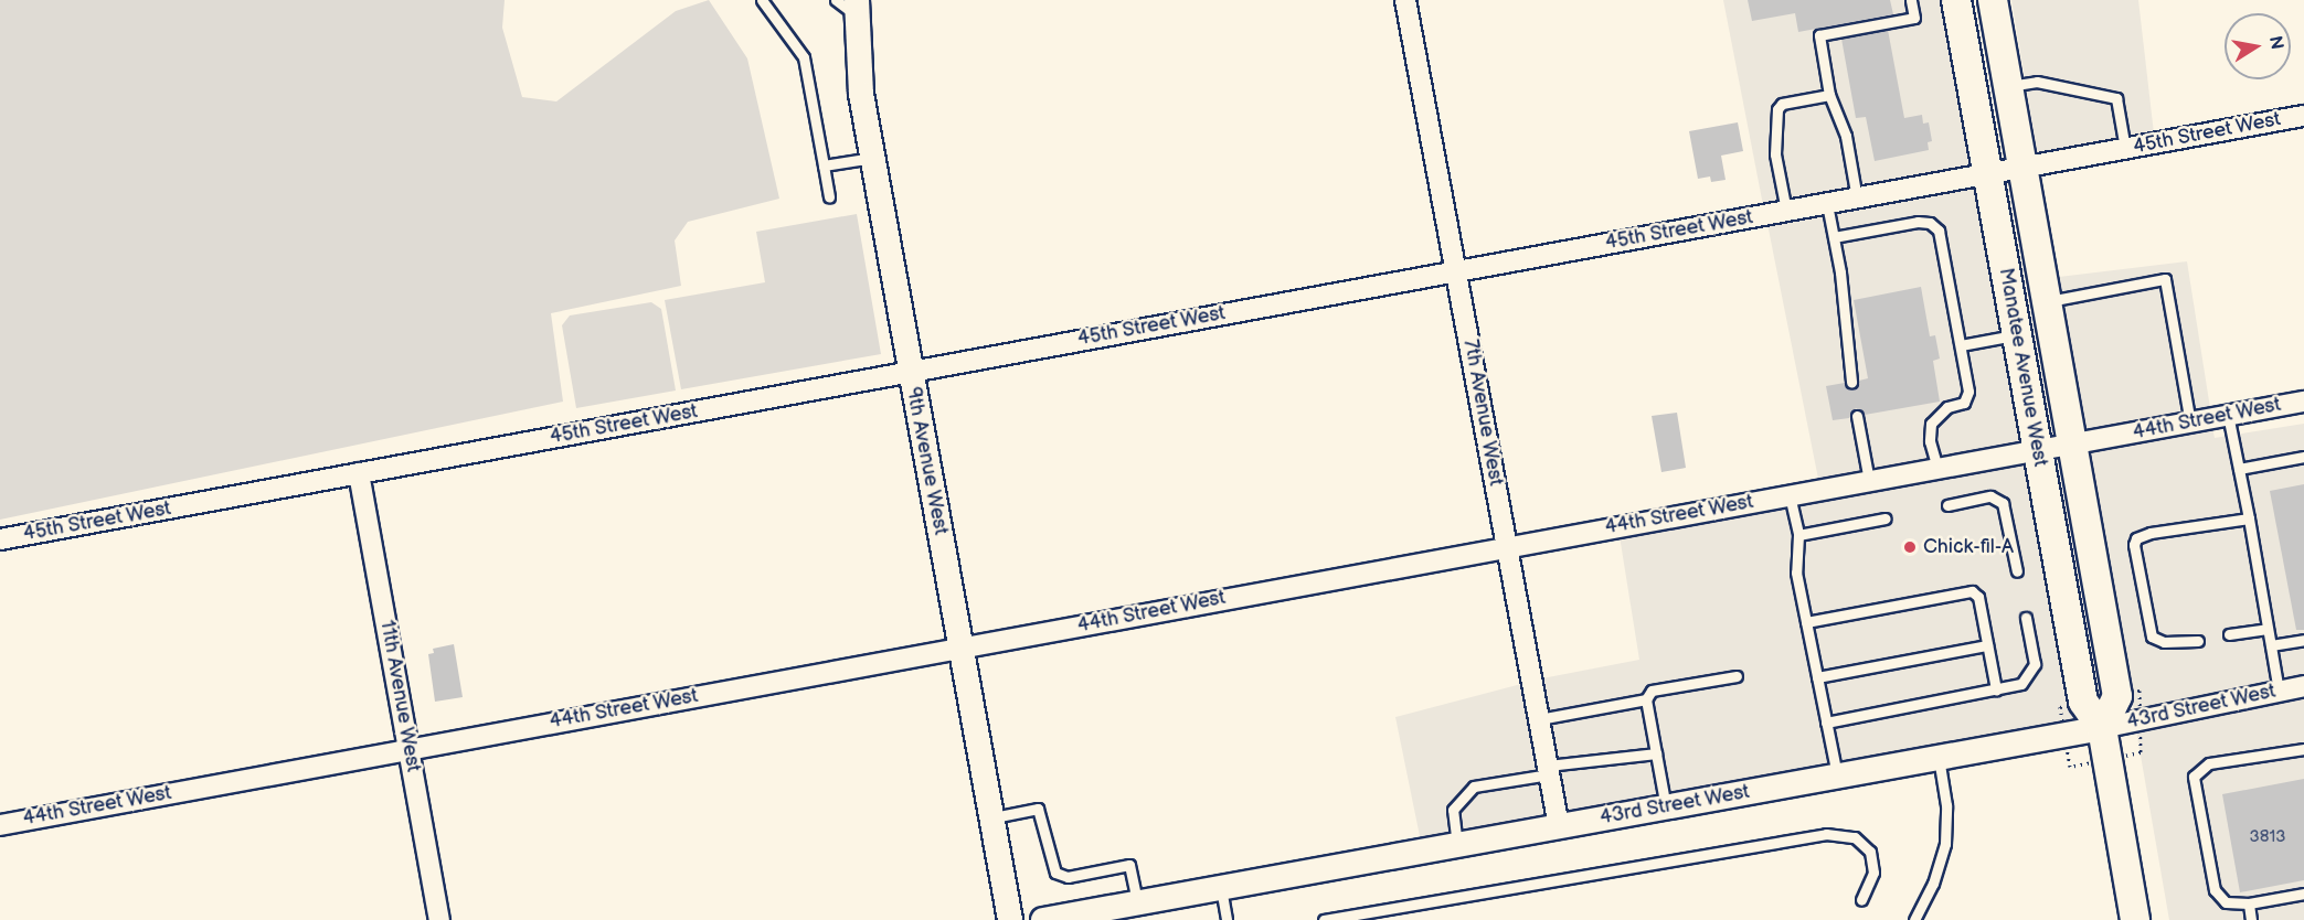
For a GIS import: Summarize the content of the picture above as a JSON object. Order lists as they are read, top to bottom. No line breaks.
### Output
{"streets":{"main road":["Manatee Avenue West"],"street":["45th Street West","7th Avenue West","44th Street West","9th Avenue West","11th Avenue West","43rd Street West"]},"crossings":[["45th Street West","Manatee Avenue West"],["45th Street West","7th Avenue West"],["45th Street West","9th Avenue West"],["45th Street West","11th Avenue West"],["Manatee Avenue West","44th Street West"],["Manatee Avenue West","43rd Street West"],["7th Avenue West","44th Street West"],["7th Avenue West","43rd Street West"],["44th Street West","9th Avenue West"],["44th Street West","11th Avenue West"]],"places":["Chick-fil-A"],"house_numbers":["3813"],"north":"right"}
